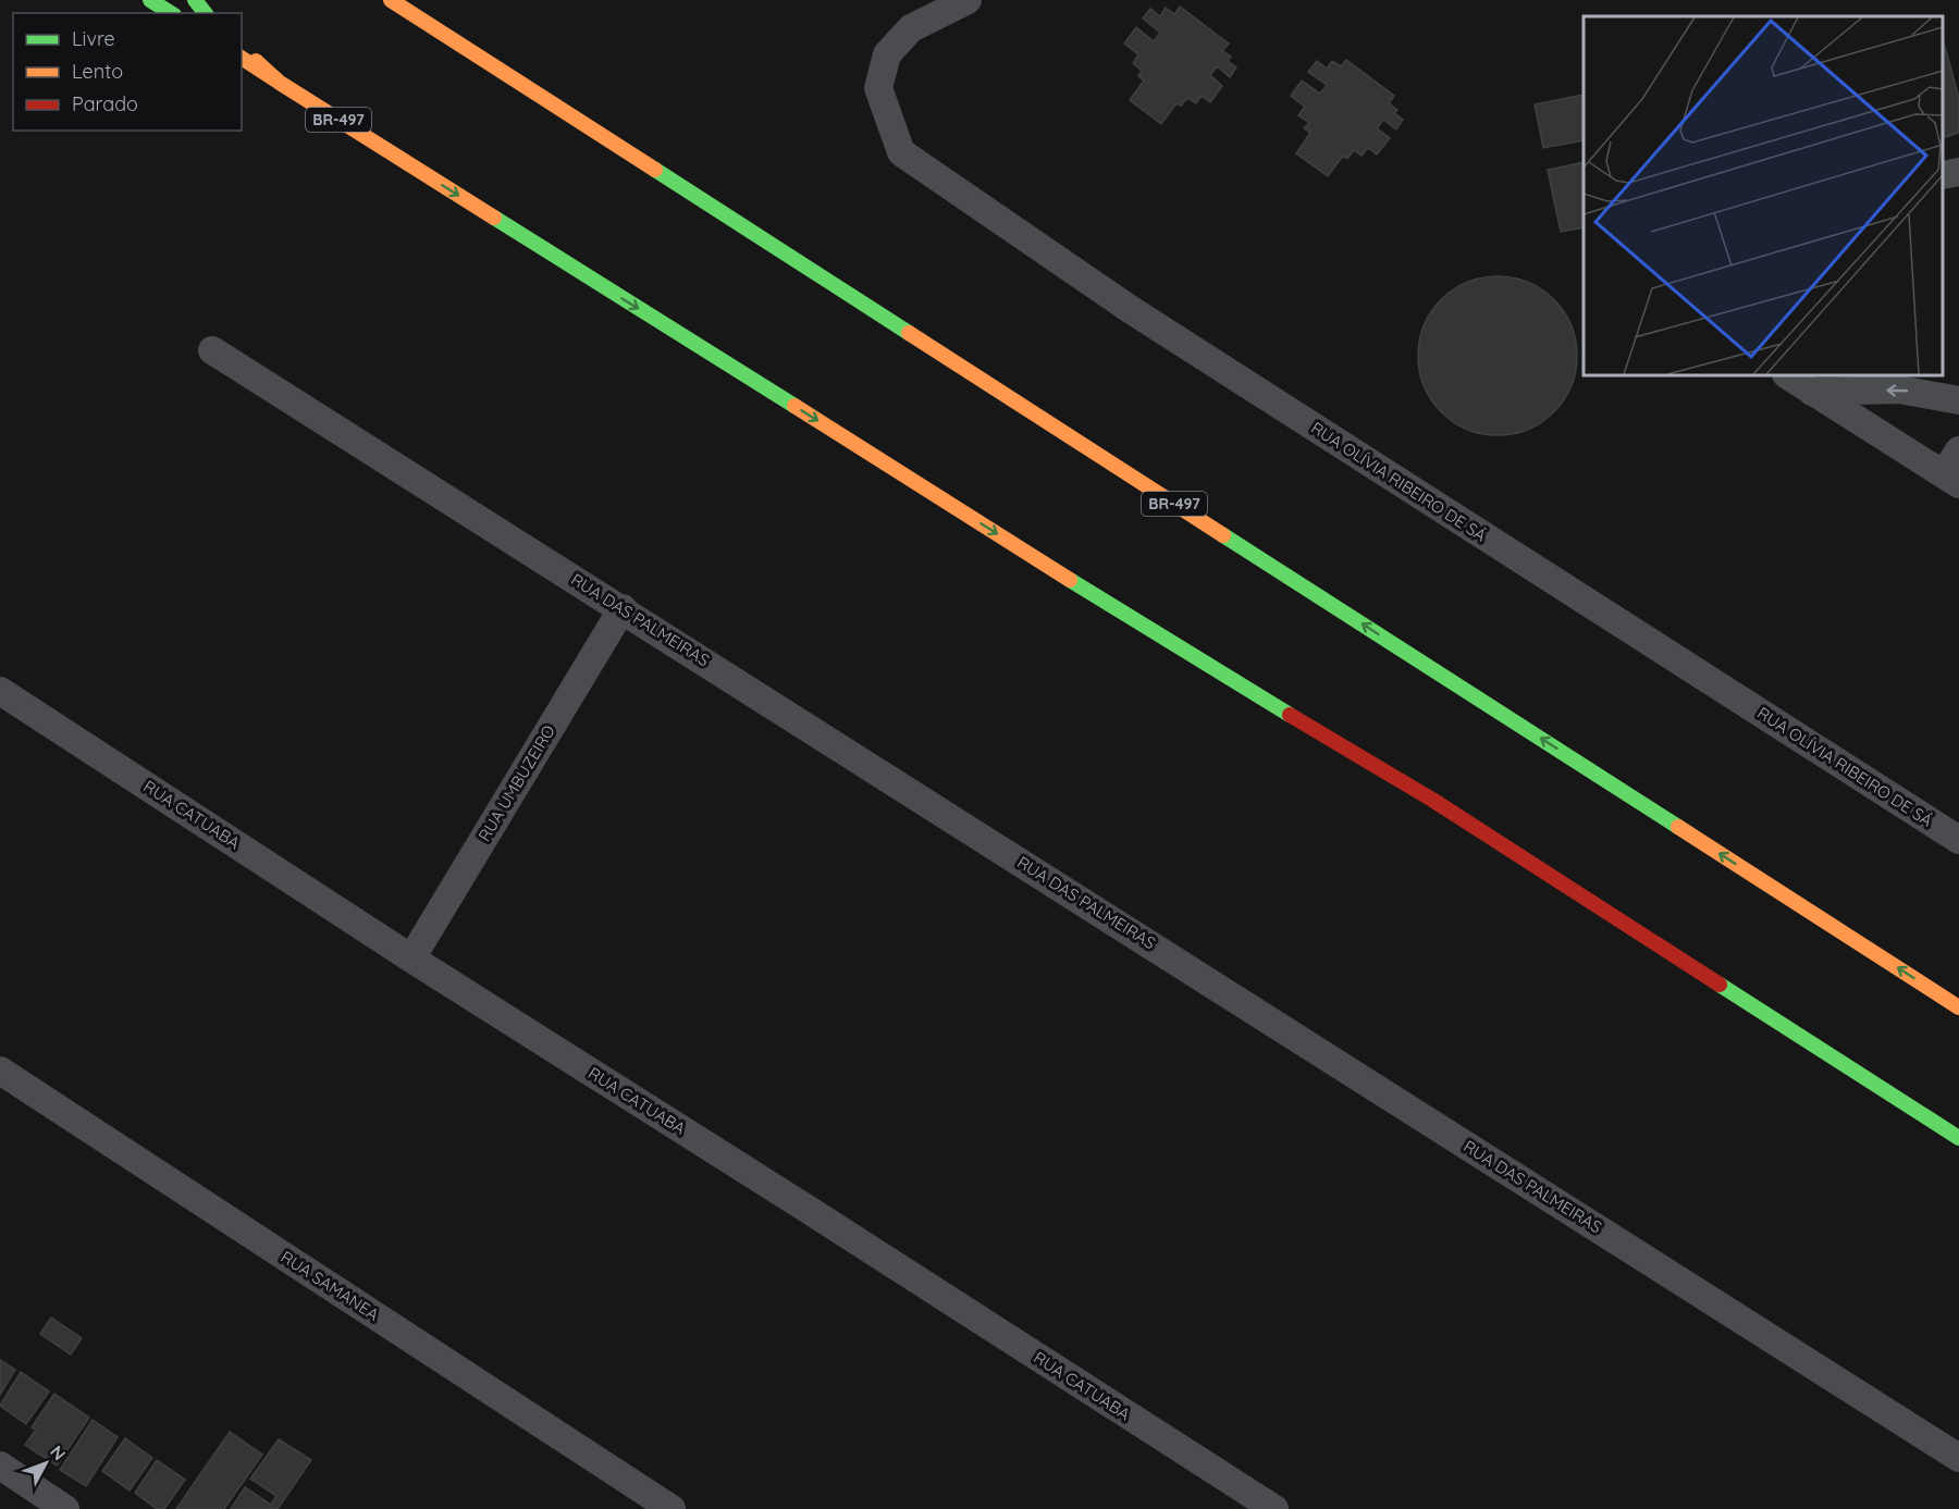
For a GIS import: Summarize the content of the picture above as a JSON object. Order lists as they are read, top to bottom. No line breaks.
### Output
{"streets":{"main road":["BR-497"],"street":["RUA OLÍVIA RIBEIRO DE SÁ","RUA DAS PALMEIRAS","RUA UMBUZEIRO","RUA CATUABA","RUA SAMANEA"]},"crossings":[["RUA DAS PALMEIRAS","RUA UMBUZEIRO"],["RUA UMBUZEIRO","RUA CATUABA"]],"legend":["Livre","Lento","Parado"],"north":"top right"}
